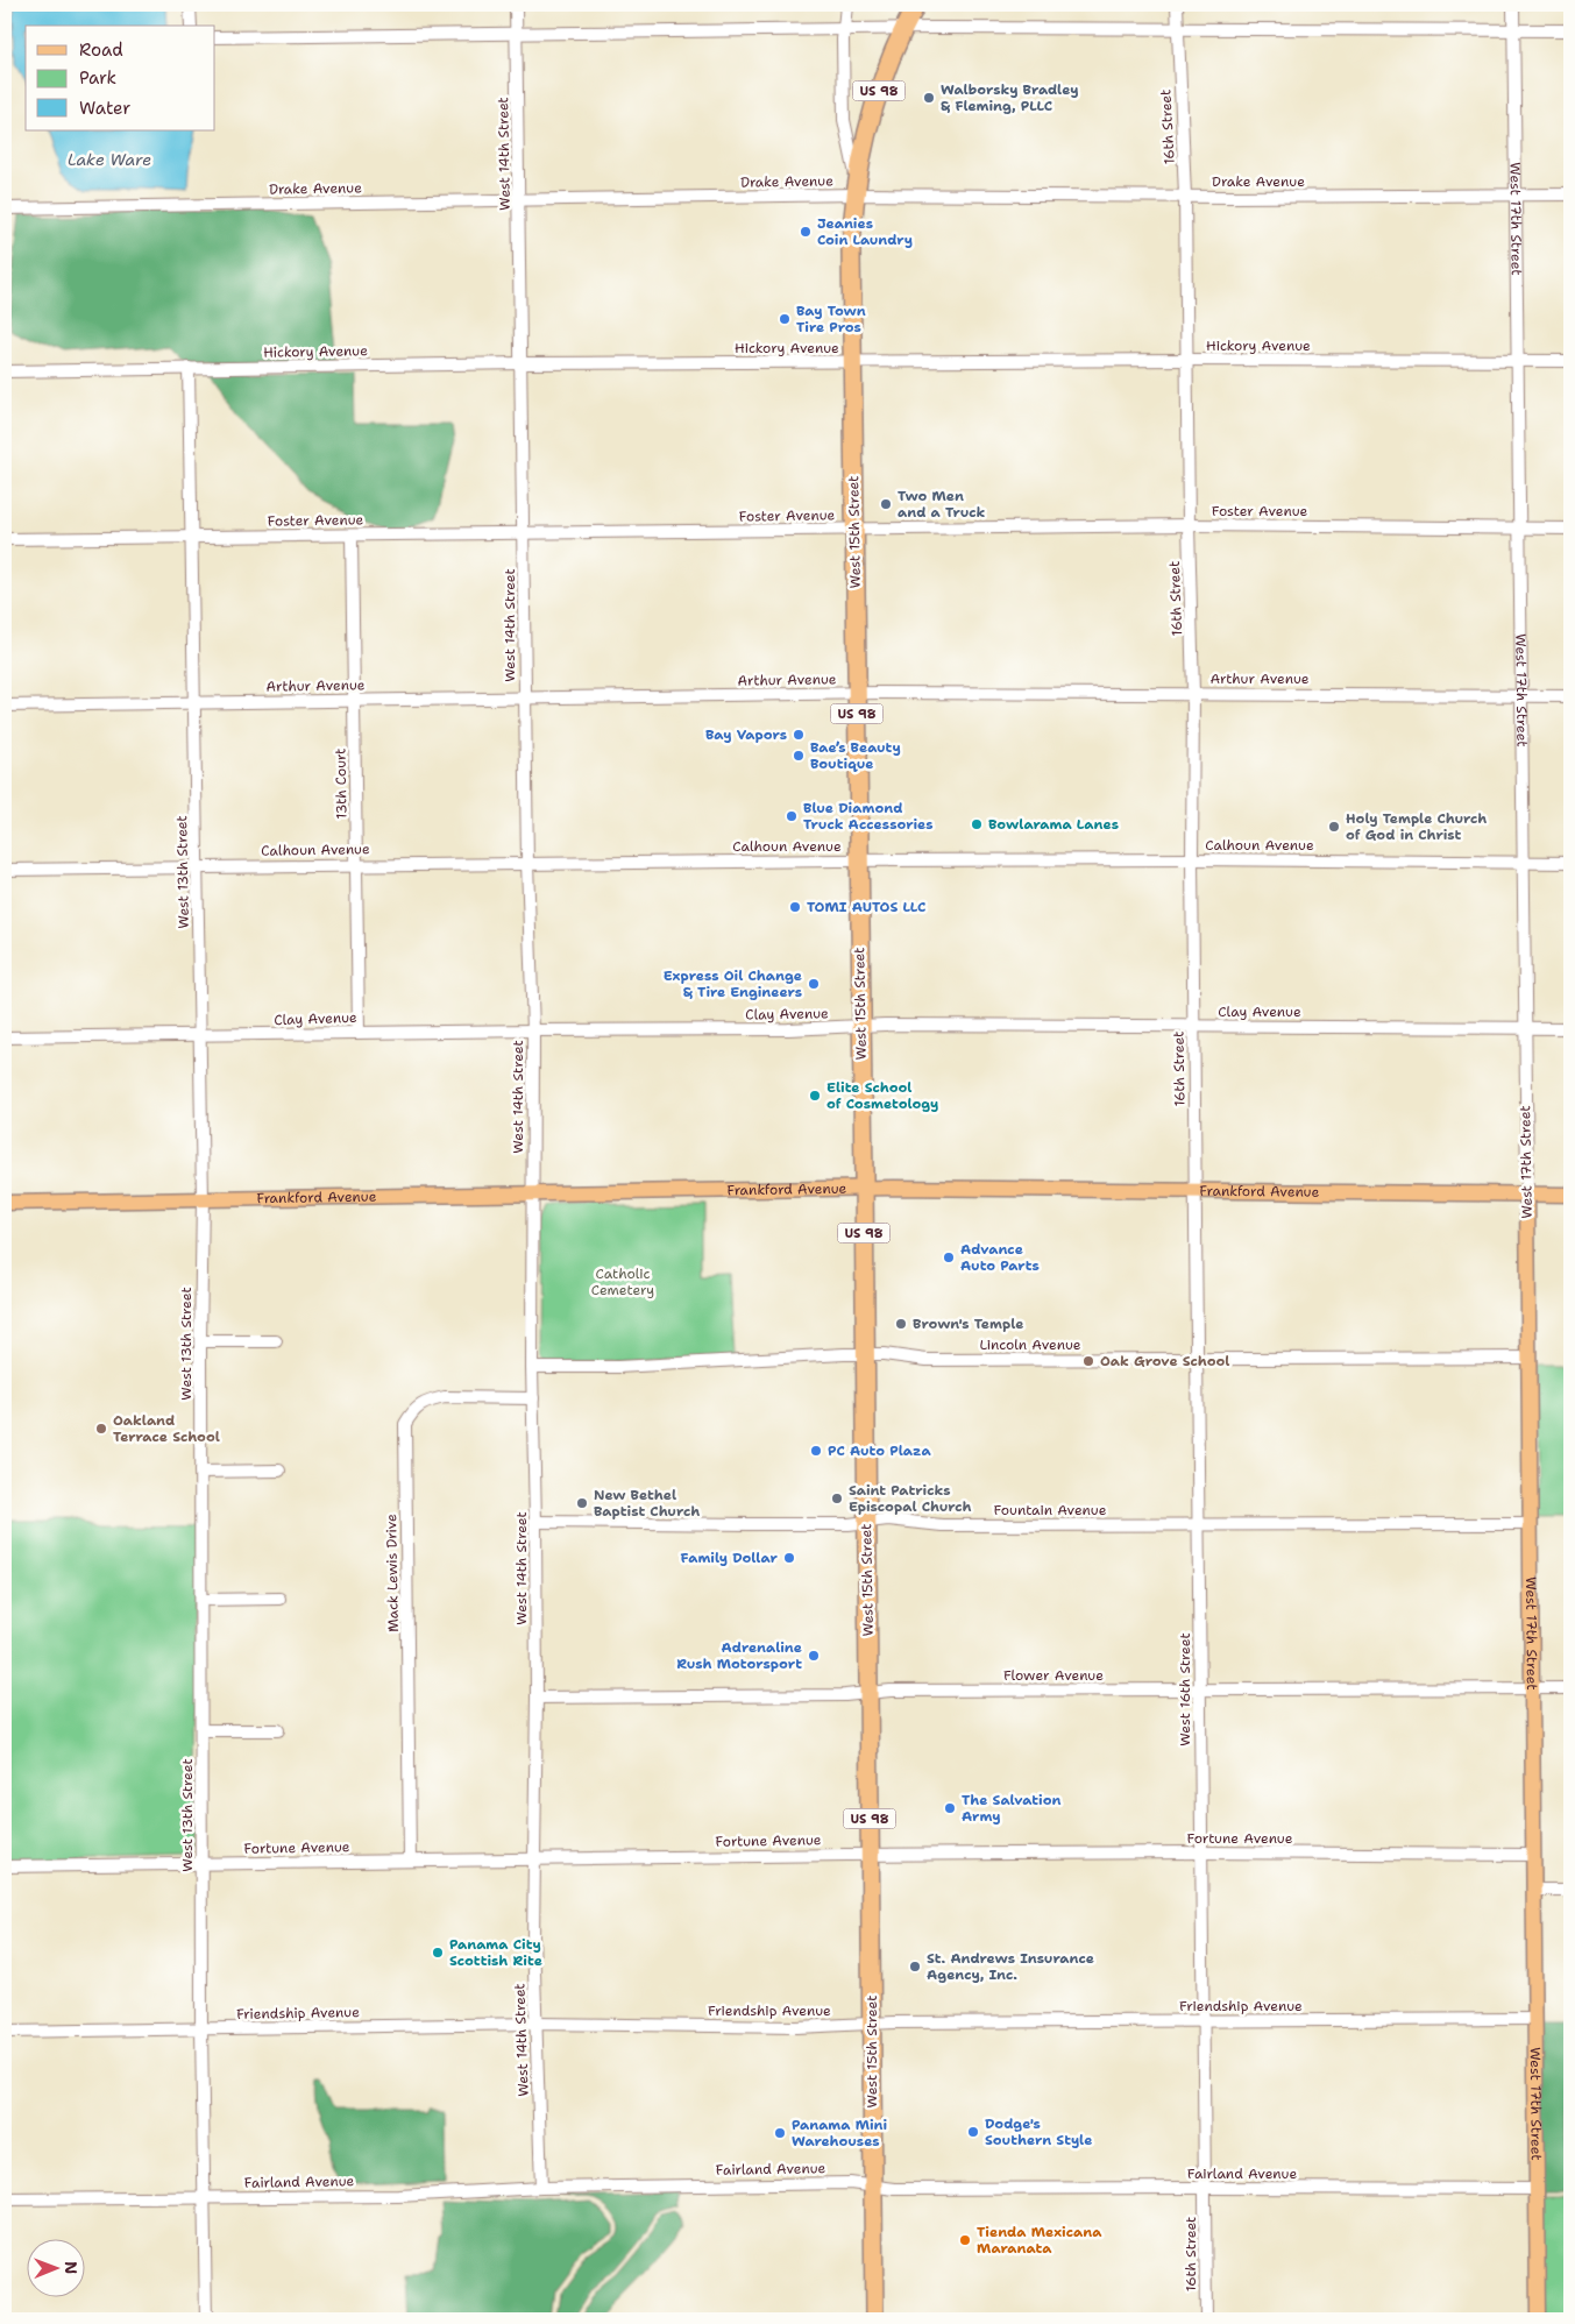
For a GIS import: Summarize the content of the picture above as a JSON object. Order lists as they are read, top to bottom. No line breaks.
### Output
{"streets":{"highway":["US 98","West 15th Street"],"main road":["West 17th Street","Frankford Avenue"],"street":["16th Street","West 14th Street","Drake Avenue","Hickory Avenue","Foster Avenue","Arthur Avenue","13th Court","Calhoun Avenue","West 13th Street","Clay Avenue","Lincoln Avenue","Fountain Avenue","Mack Lewis Drive","Flower Avenue","West 16th Street","Fortune Avenue","Friendship Avenue","Fairland Avenue"]},"crossings":[["US 98","Drake Avenue"],["US 98","West 15th Street"],["16th Street","Drake Avenue"],["16th Street","Hickory Avenue"],["16th Street","Foster Avenue"],["16th Street","Arthur Avenue"],["16th Street","Calhoun Avenue"],["16th Street","Clay Avenue"],["16th Street","Frankford Avenue"],["16th Street","West 16th Street"],["16th Street","Fairland Avenue"],["West 14th Street","Drake Avenue"],["West 14th Street","Hickory Avenue"],["West 14th Street","Foster Avenue"],["West 14th Street","Arthur Avenue"],["West 14th Street","Calhoun Avenue"],["West 14th Street","Clay Avenue"],["West 14th Street","Frankford Avenue"],["West 14th Street","Lincoln Avenue"],["West 14th Street","Fountain Avenue"],["West 14th Street","Mack Lewis Drive"],["West 14th Street","Flower Avenue"],["West 14th Street","Fortune Avenue"],["West 14th Street","Friendship Avenue"],["West 14th Street","Fairland Avenue"],["Drake Avenue","West 17th Street"],["Drake Avenue","West 15th Street"],["West 17th Street","Hickory Avenue"],["West 17th Street","Foster Avenue"],["West 17th Street","Arthur Avenue"],["West 17th Street","Calhoun Avenue"],["West 17th Street","Clay Avenue"],["West 17th Street","Frankford Avenue"],["West 17th Street","Lincoln Avenue"],["West 17th Street","Fountain Avenue"],["West 17th Street","Flower Avenue"],["West 17th Street","Fortune Avenue"],["West 17th Street","Friendship Avenue"],["West 17th Street","Fairland Avenue"],["Hickory Avenue","West 15th Street"],["Hickory Avenue","West 13th Street"],["Foster Avenue","West 15th Street"],["Foster Avenue","13th Court"],["Foster Avenue","West 13th Street"],["West 15th Street","Arthur Avenue"],["West 15th Street","Calhoun Avenue"],["West 15th Street","Clay Avenue"],["West 15th Street","Frankford Avenue"],["West 15th Street","Lincoln Avenue"],["West 15th Street","Fountain Avenue"],["West 15th Street","Flower Avenue"],["West 15th Street","Fortune Avenue"],["West 15th Street","Friendship Avenue"],["West 15th Street","Fairland Avenue"],["Arthur Avenue","13th Court"],["Arthur Avenue","West 13th Street"],["13th Court","Calhoun Avenue"],["13th Court","Clay Avenue"],["Calhoun Avenue","West 13th Street"],["West 13th Street","Clay Avenue"],["West 13th Street","Frankford Avenue"],["West 13th Street","Fortune Avenue"],["West 13th Street","Friendship Avenue"],["West 13th Street","Fairland Avenue"],["Frankford Avenue","West 16th Street"],["Lincoln Avenue","West 16th Street"],["Fountain Avenue","West 16th Street"],["Mack Lewis Drive","Fortune Avenue"],["Flower Avenue","West 16th Street"],["West 16th Street","Fortune Avenue"],["West 16th Street","Friendship Avenue"],["West 16th Street","Fairland Avenue"]],"water":["Lake Ware"],"parks":["Catholic Cemetery"],"places":["Walborsky Bradley & Fleming, PLLC","Jeanies Coin Laundry","Bay Town Tire Pros","Two Men and a Truck","Bay Vapors","Bae’s Beauty Boutique","Blue Diamond Truck Accessories","Bowlarama Lanes","Holy Temple Church of God in Christ","TOMI AUTOS LLC","Express Oil Change & Tire Engineers","Elite School of Cosmetology","Advance Auto Parts","Brown's Temple","Oak Grove School","Oakland Terrace School","PC Auto Plaza","Saint Patricks Episcopal Church","New Bethel Baptist Church","Family Dollar","Adrenaline Rush Motorsport","The Salvation Army","Panama City Scottish Rite","St. Andrews Insurance Agency, Inc.","Dodge's Southern Style","Panama Mini Warehouses","Tienda Mexicana Maranata"],"legend":["Road","Park","Water"],"north":"right"}
